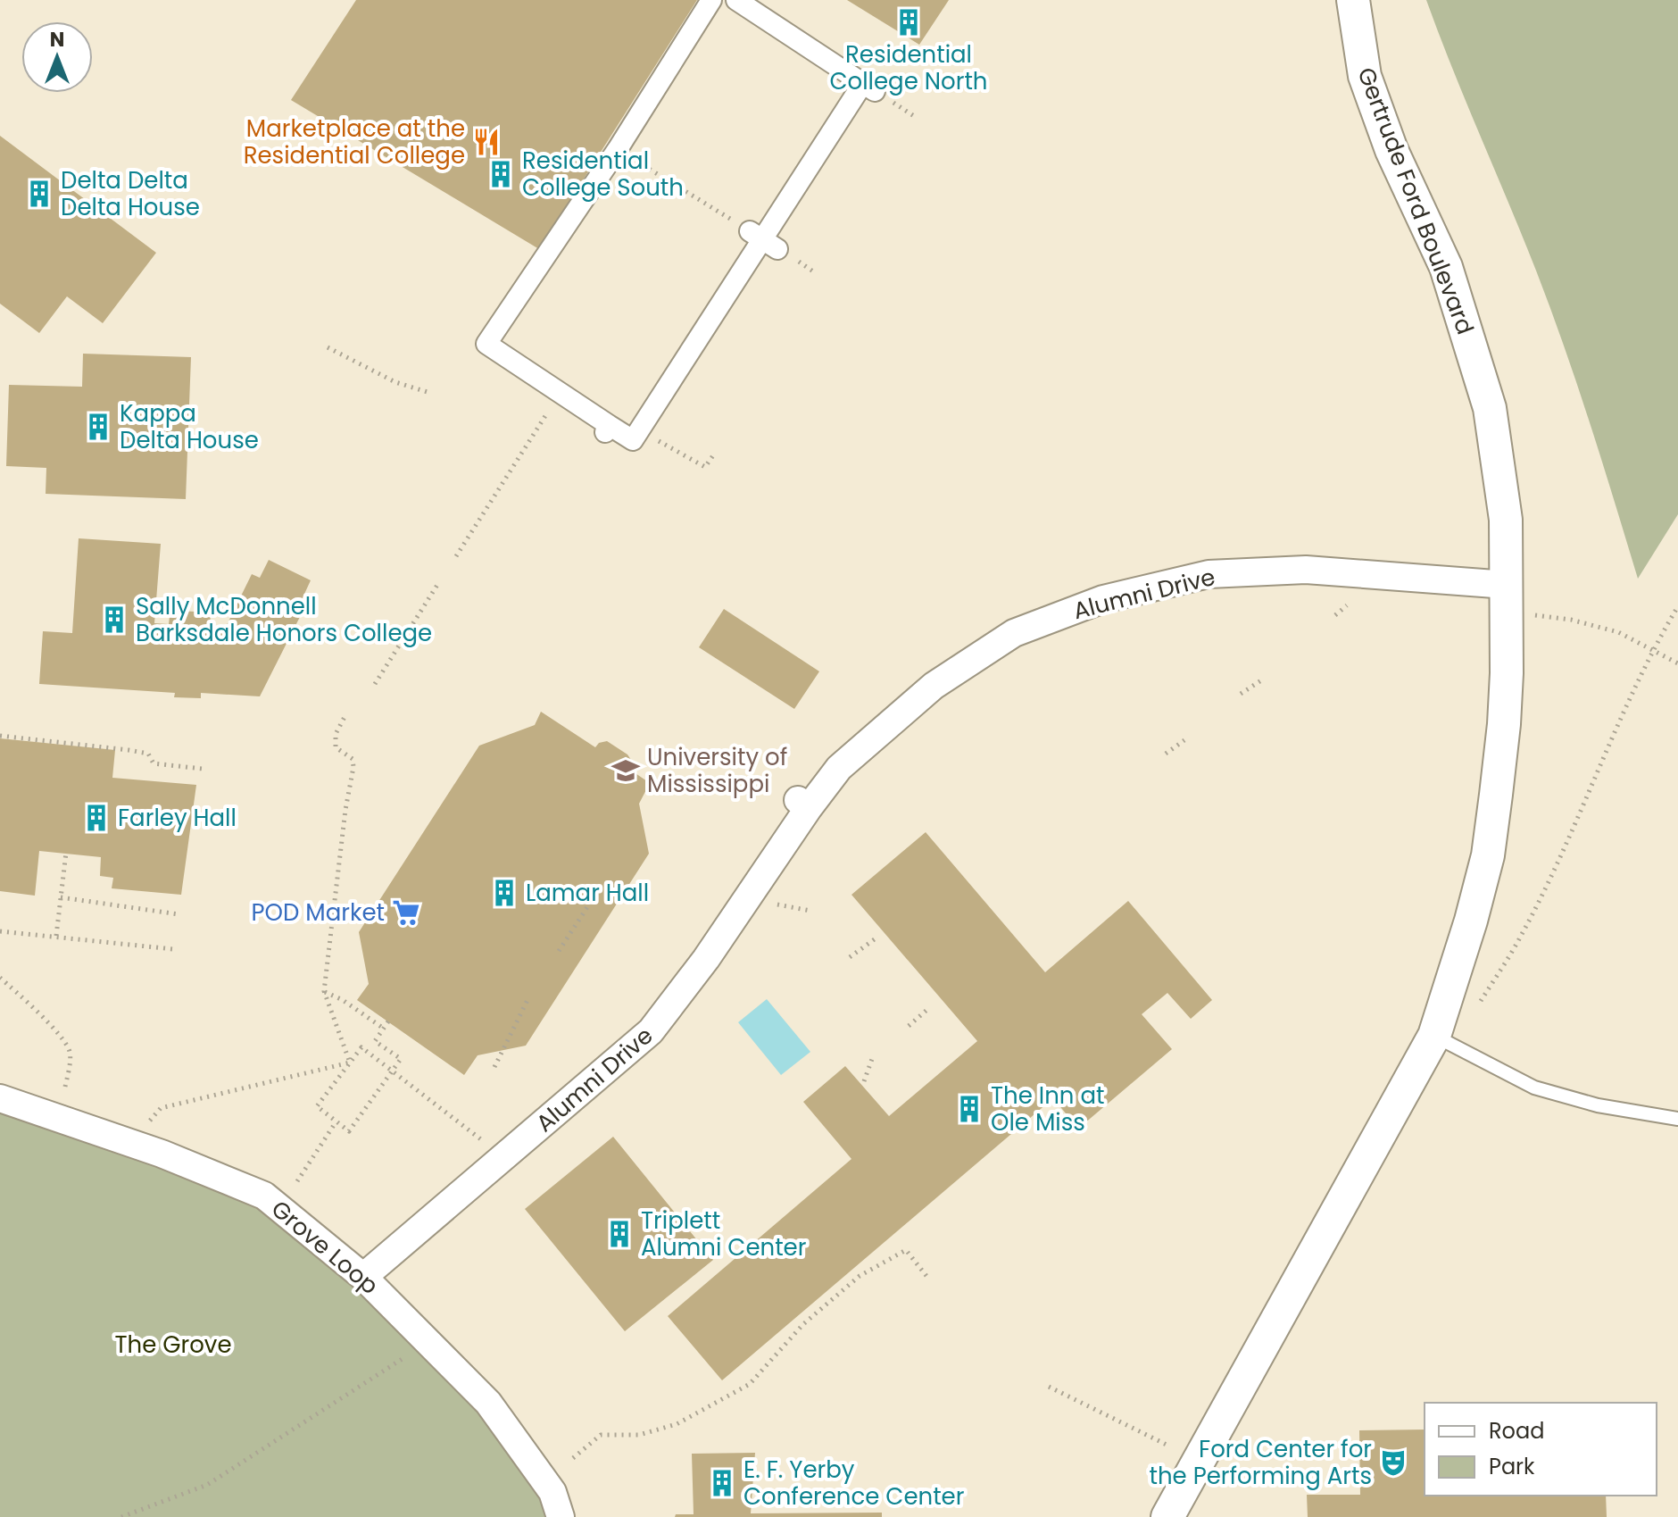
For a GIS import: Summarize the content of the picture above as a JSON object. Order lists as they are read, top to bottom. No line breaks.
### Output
{"streets":{"street":["Gertrude Ford Boulevard","Alumni Drive","Grove Loop"]},"crossings":[["Gertrude Ford Boulevard","Alumni Drive"],["Alumni Drive","Grove Loop"]],"parks":["The Grove"],"places":{"building":["Residential College North","Residential College South","Delta Delta Delta House","Kappa Delta House","Sally McDonnell Barksdale Honors College","Farley Hall","Lamar Hall","The Inn at Ole Miss","Triplett Alumni Center","E. F. Yerby Conference Center"],"restaurant":["Marketplace at the Residential College"],"school or university":["University of Mississippi"],"supermarket":["POD Market"],"theatre":["Ford Center for the Performing Arts"]},"legend":["Road","Park"],"north":"top"}
